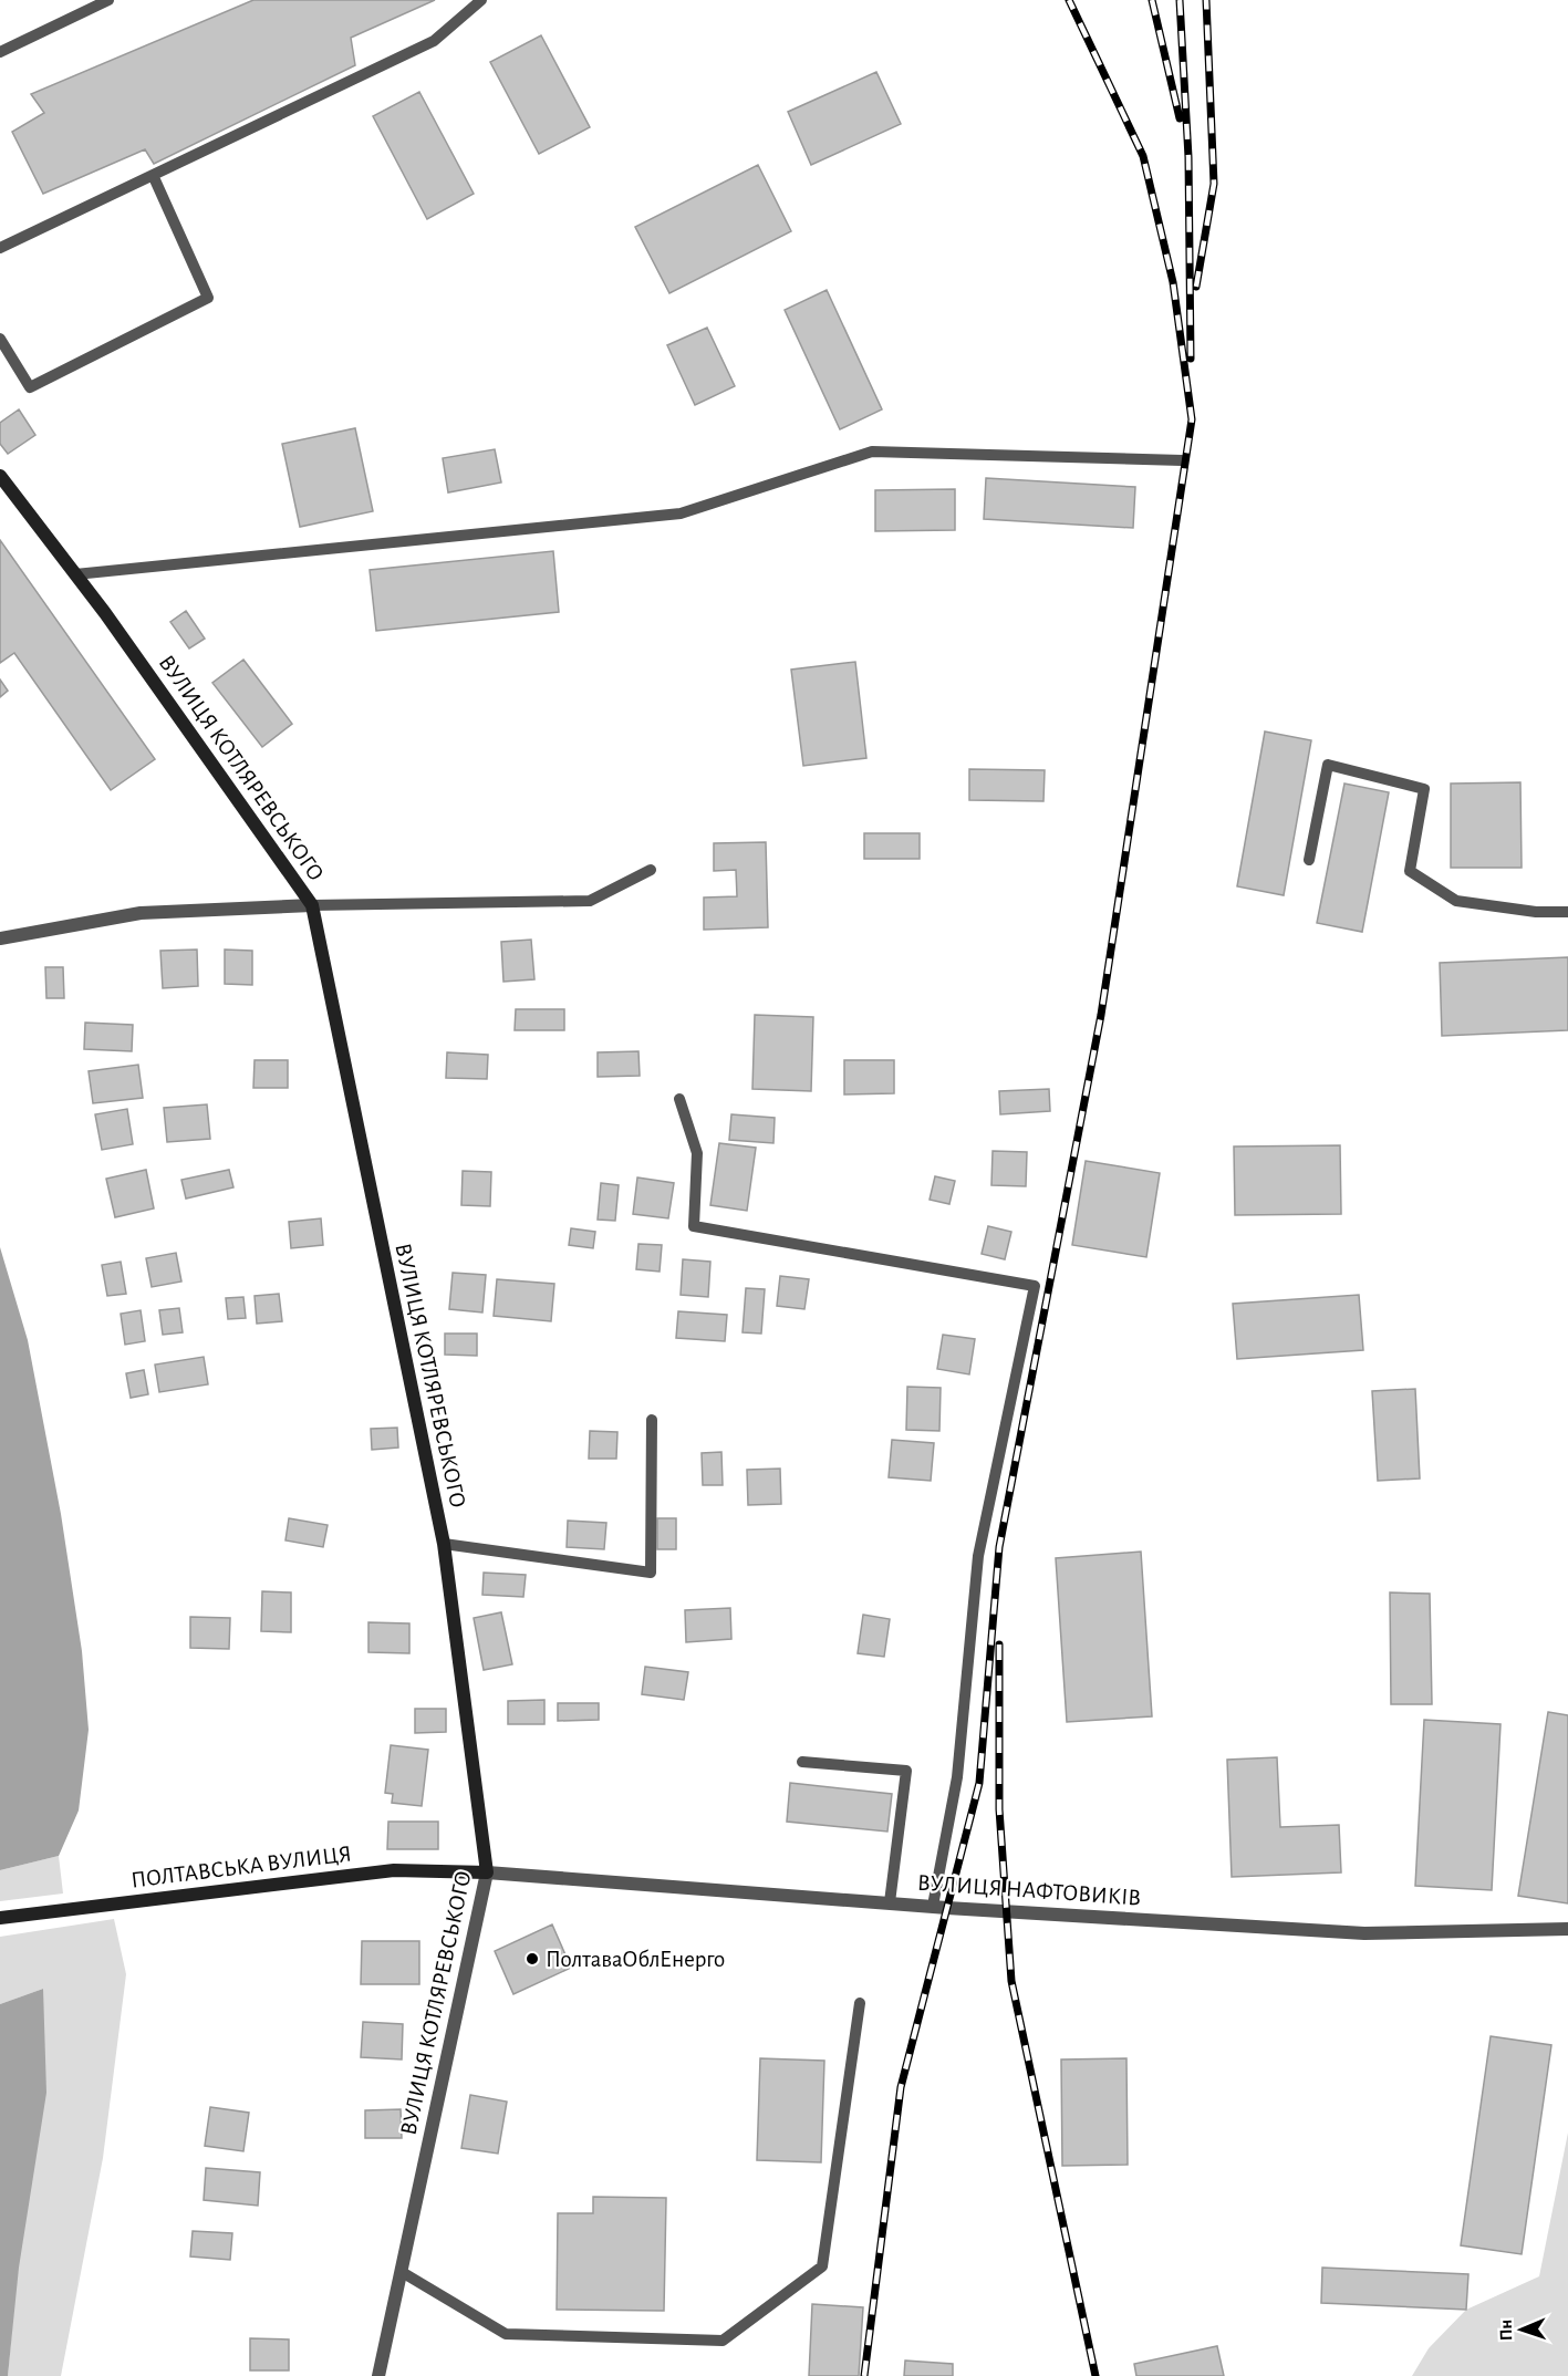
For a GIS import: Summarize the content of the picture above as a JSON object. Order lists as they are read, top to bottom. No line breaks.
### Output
{"streets":{"street":["ВУЛИЦЯ КОТЛЯРЕВСЬКОГО","ПОЛТАВСЬКА ВУЛИЦЯ","ВУЛИЦЯ НАФТОВИКІВ"]},"crossings":[["ВУЛИЦЯ КОТЛЯРЕВСЬКОГО","ПОЛТАВСЬКА ВУЛИЦЯ"],["ВУЛИЦЯ КОТЛЯРЕВСЬКОГО","ВУЛИЦЯ НАФТОВИКІВ"],["ПОЛТАВСЬКА ВУЛИЦЯ","ВУЛИЦЯ НАФТОВИКІВ"]],"places":["ПолтаваОблЕнерго"],"north":"left"}
